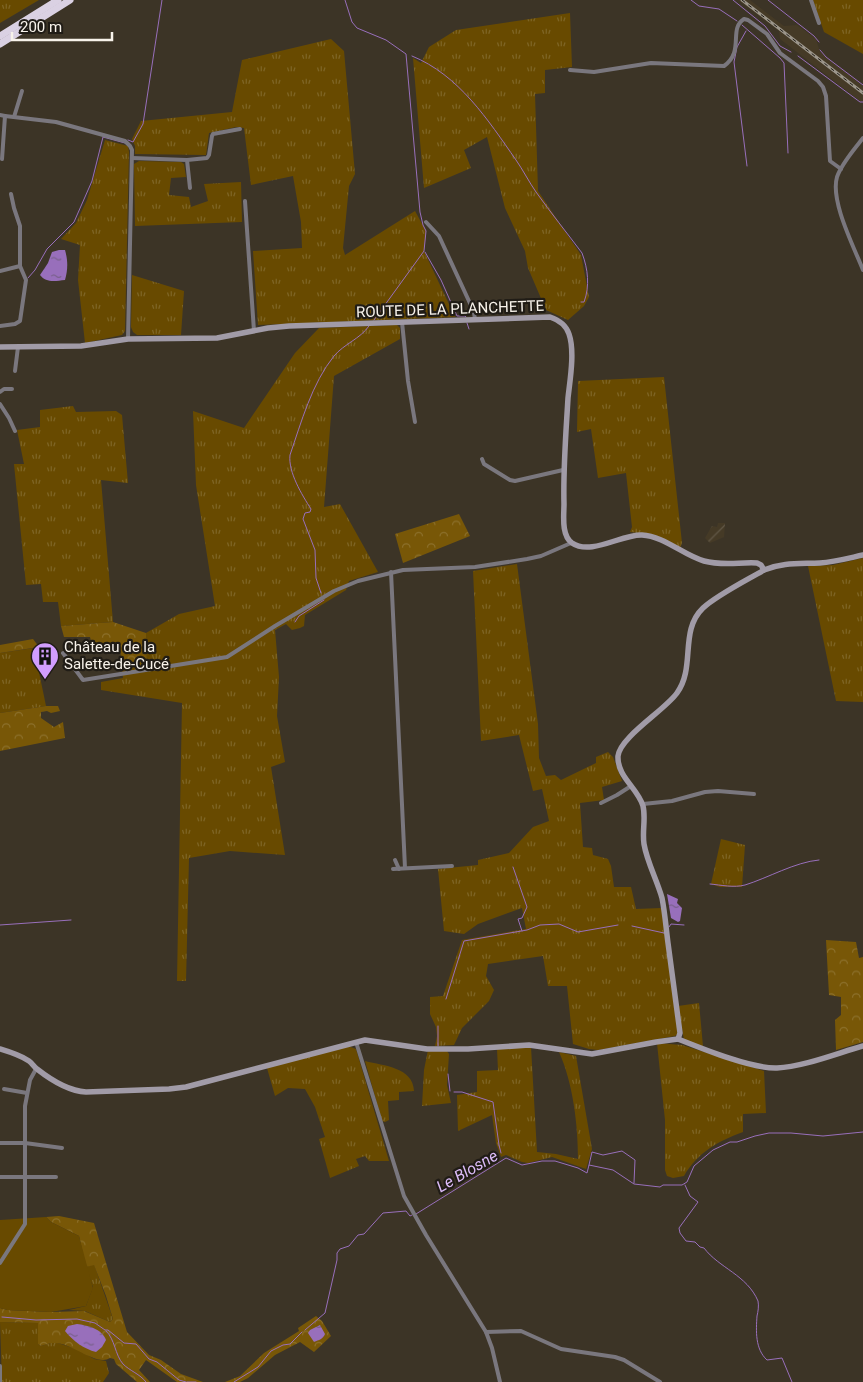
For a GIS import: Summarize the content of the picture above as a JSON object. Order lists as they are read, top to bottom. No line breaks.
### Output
{"streets":{"street":["ROUTE DE LA PLANCHETTE"]},"water":["Le Blosne"],"places":{"building":["Château de la Salette-de-Cucé"]},"scale_bar":"200 m"}
